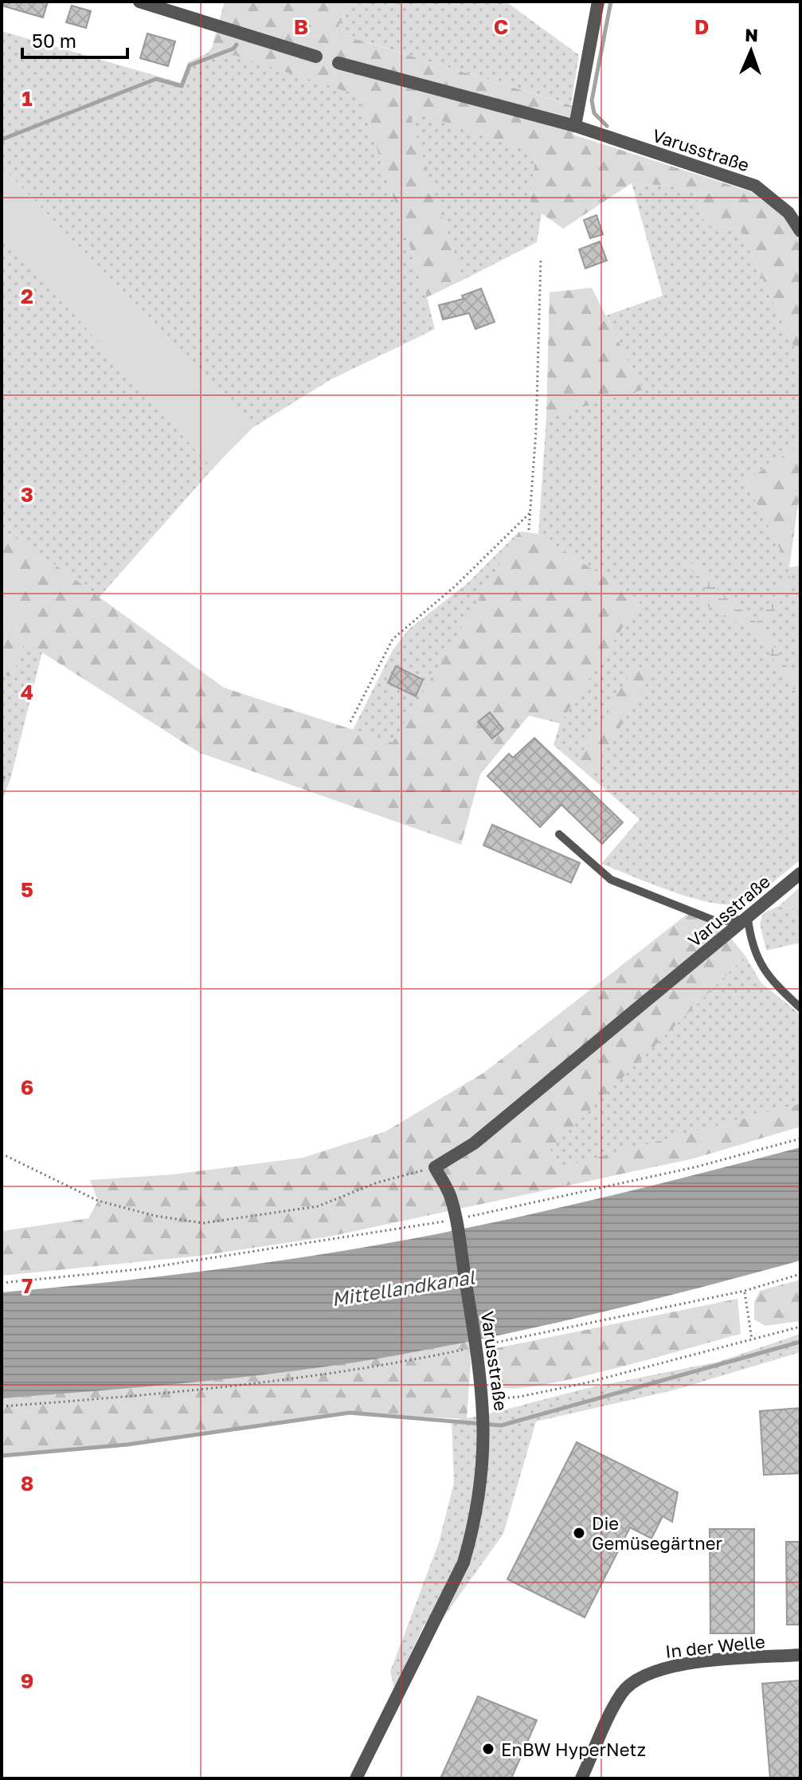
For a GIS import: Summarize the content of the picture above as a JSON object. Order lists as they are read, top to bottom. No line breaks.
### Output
{"streets":{"street":["Varusstraße","In der Welle"]},"water":["Mittellandkanal"],"places":["Die Gemüsegärtner","EnBW HyperNetz"],"scale_bar":"50 m","north":"top","grid":{"columns":["B","C","D"],"rows":["1","2","3","4","5","6","7","8","9"]}}
